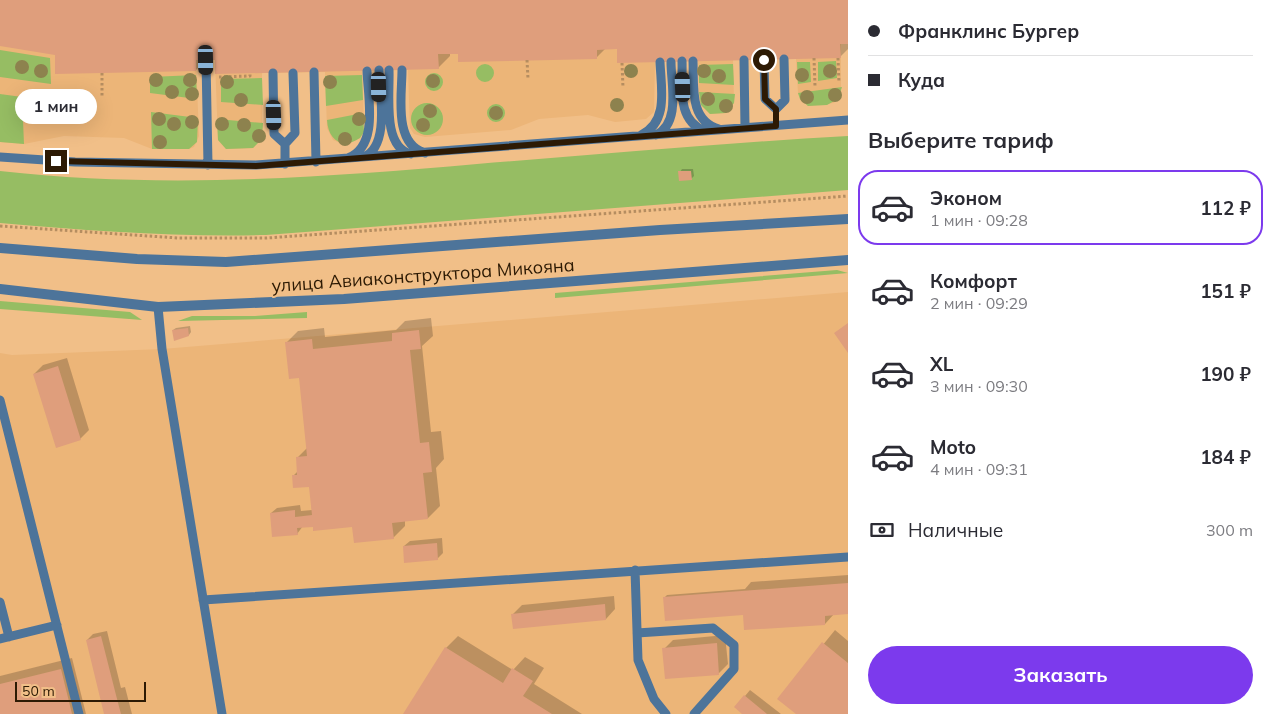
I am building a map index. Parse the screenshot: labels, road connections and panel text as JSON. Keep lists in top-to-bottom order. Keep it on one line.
{"streets":{"street":["улица Авиаконструктора Микояна"]},"scale_bar":"50 m","page":{"banner":["Франклинс Бургер","Куда"],"bubble":"1 мин","heading":"Выберите тариф","list":[{"name":"Эконом","note":"1 мин · 09:28","value":"112 ₽"},{"name":"Комфорт","note":"2 мин · 09:29","value":"151 ₽"},{"name":"XL","note":"3 мин · 09:30","value":"190 ₽"},{"name":"Moto","note":"4 мин · 09:31","value":"184 ₽"}],"pay":["Наличные","300 m"],"buttons":"Заказать","scale":"50 m"}}
